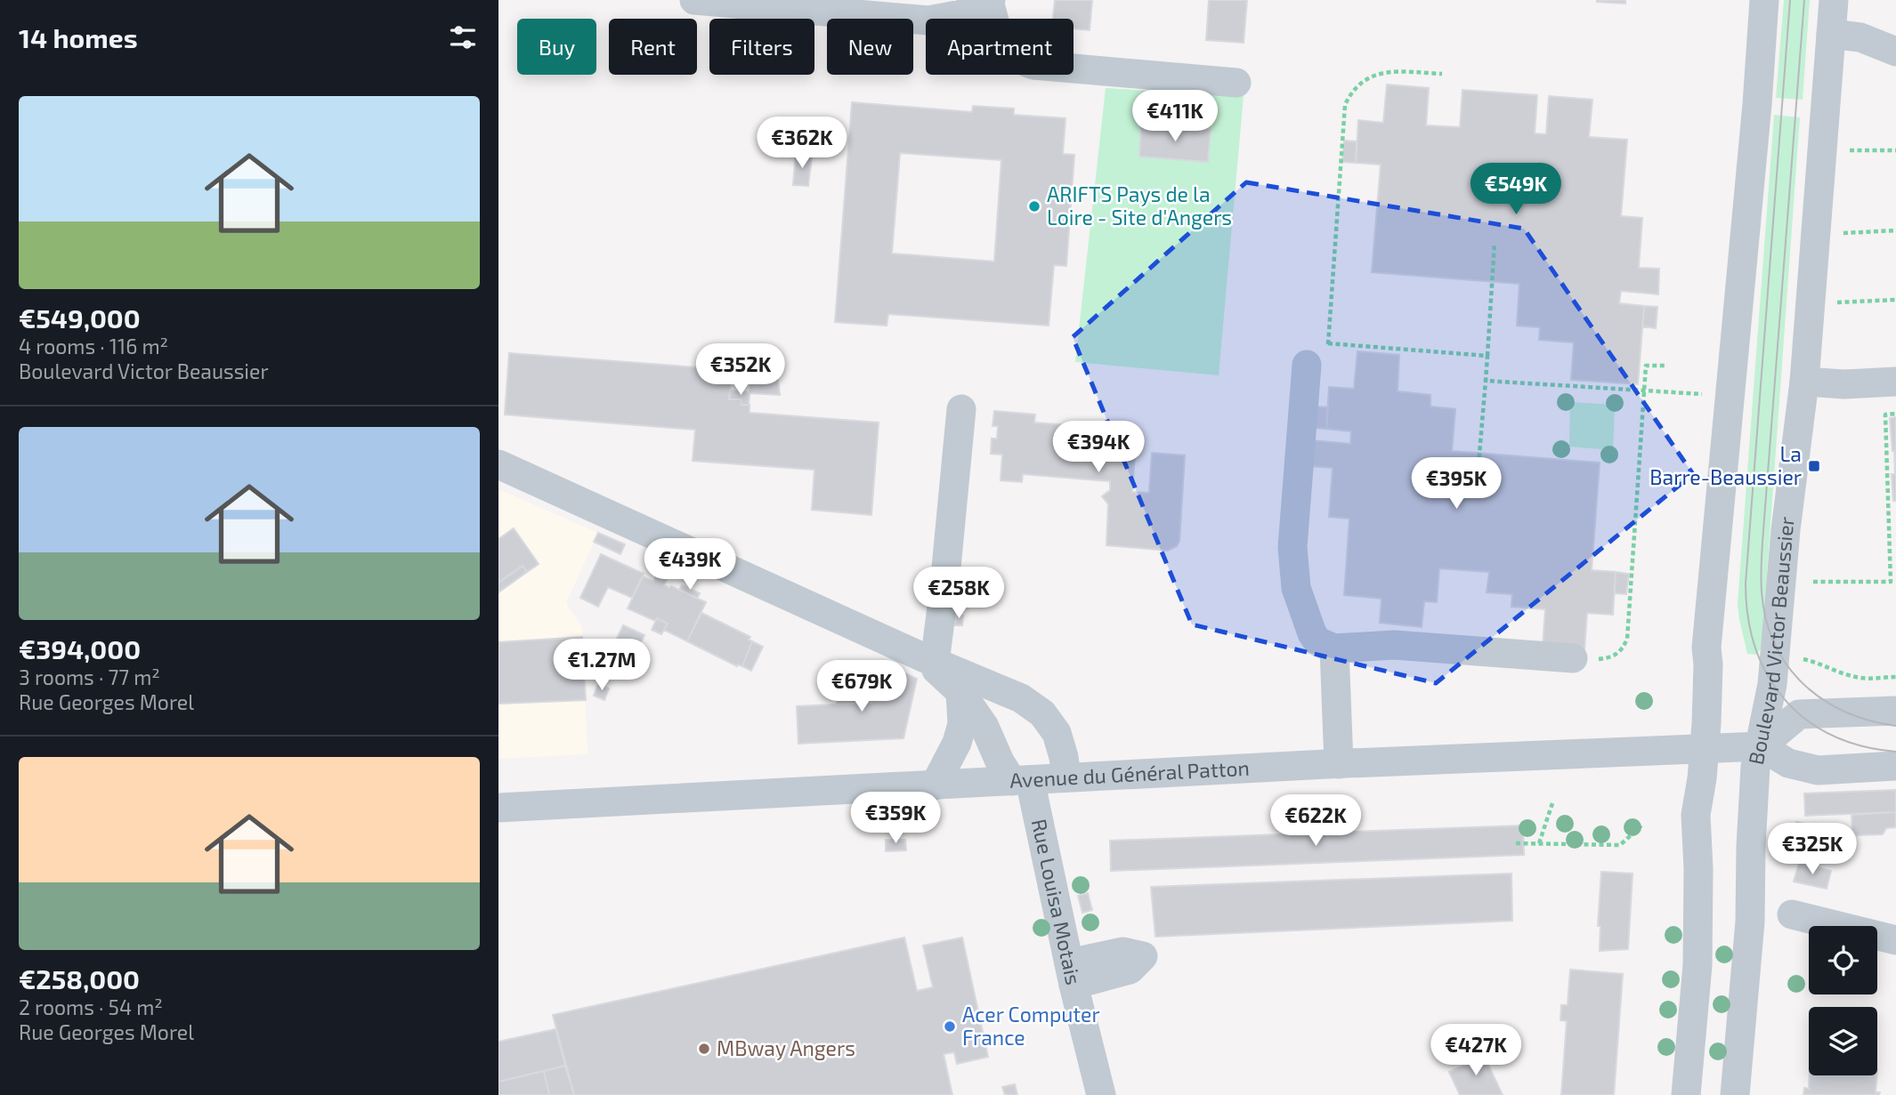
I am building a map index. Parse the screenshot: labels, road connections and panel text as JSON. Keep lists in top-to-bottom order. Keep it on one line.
{"streets":{"street":["Boulevard Victor Beaussier","Avenue du Général Patton","Rue Louisa Motais"]},"crossings":[["Boulevard Victor Beaussier","Avenue du Général Patton"],["Avenue du Général Patton","Rue Louisa Motais"]],"places":{"other":["ARIFTS Pays de la Loire - Site d'Angers","Acer Computer France","MBway Angers"],"transit":["La Barre-Beaussier"]},"page":{"heading":"14 homes","chip":["Buy","Rent","Filters","New","Apartment"],"list":[{"name":"€549,000","note":"4 rooms · 116 m² · Boulevard Victor Beaussier"},{"name":"€394,000","note":"3 rooms · 77 m² · Rue Georges Morel"},{"name":"€258,000","note":"2 rooms · 54 m² · Rue Georges Morel"}],"price":["€411K","€362K","€549K","€352K","€394K","€395K","€439K","€258K","€1.27M","€679K","€359K","€622K","€325K","€427K"]}}
